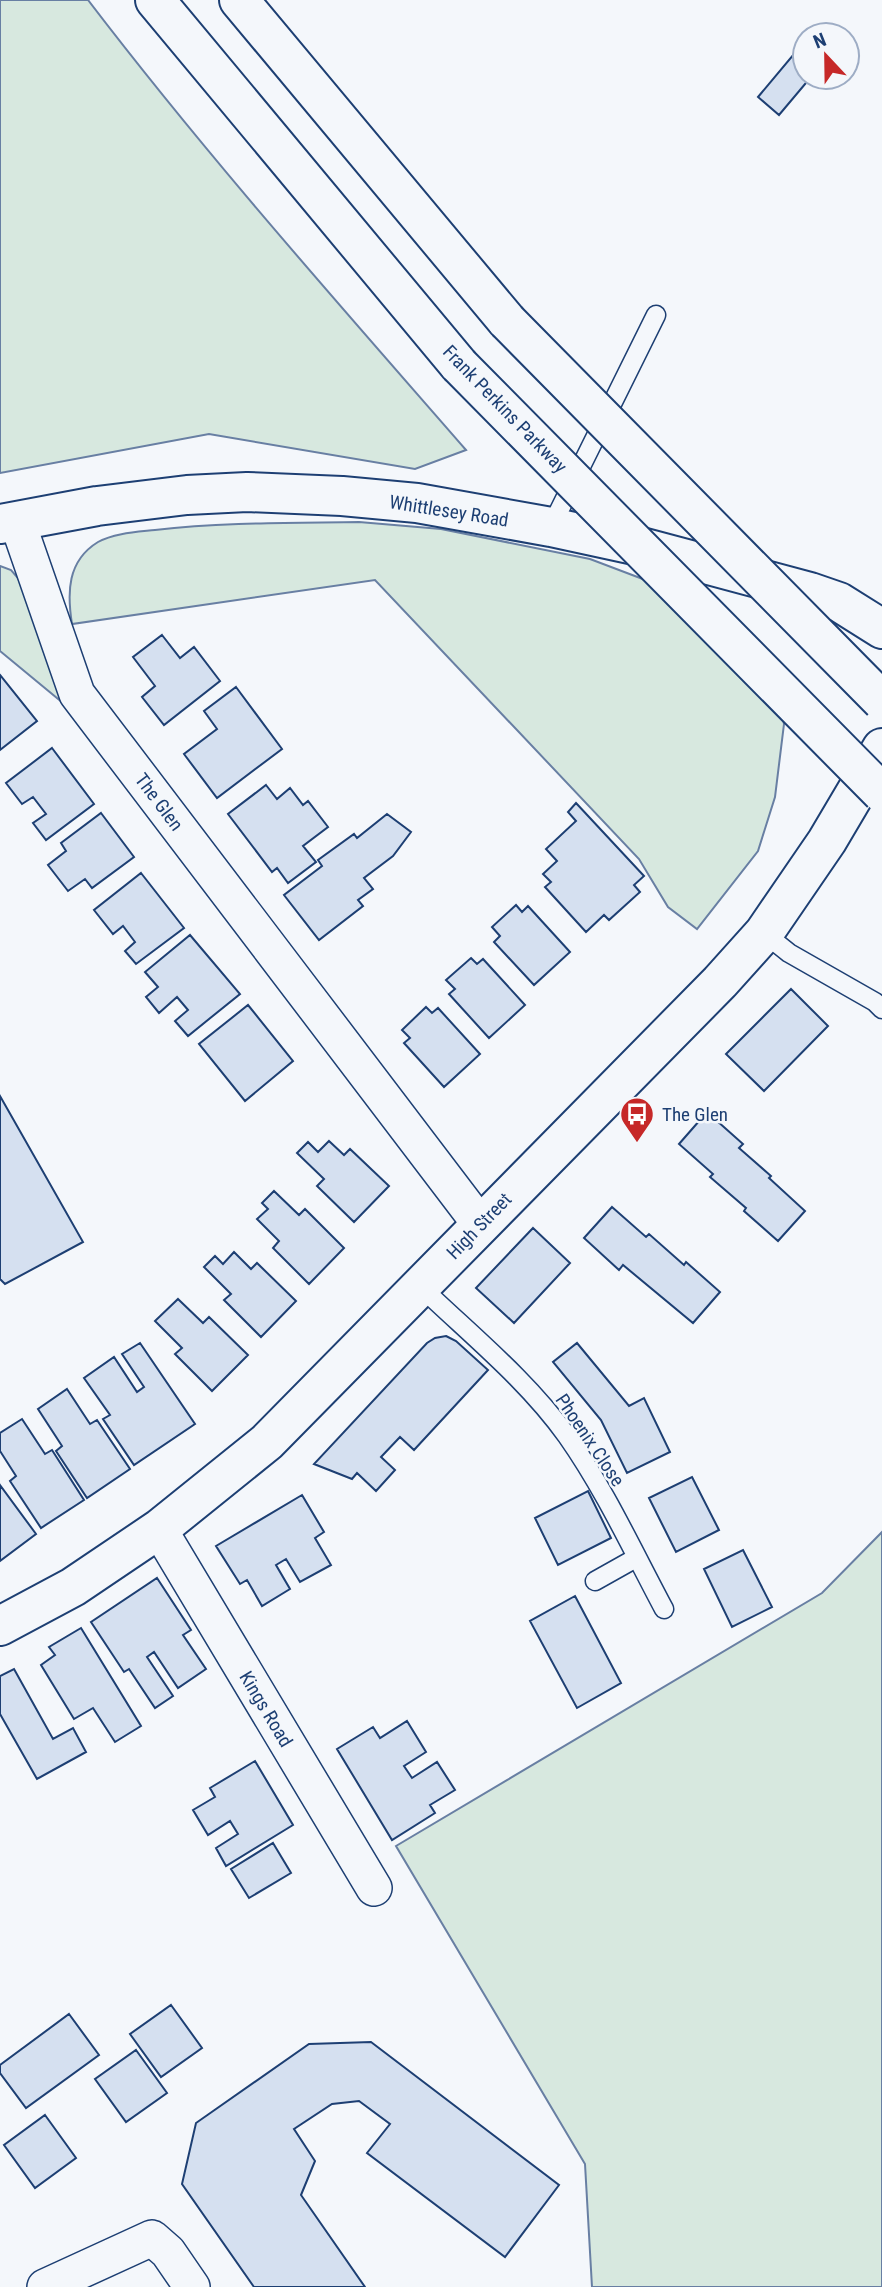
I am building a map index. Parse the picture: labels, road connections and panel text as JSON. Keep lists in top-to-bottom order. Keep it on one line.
{"streets":{"main road":["Frank Perkins Parkway","Whittlesey Road","High Street"],"street":["The Glen","Kings Road"],"lane":["Phoenix Close"]},"crossings":[["Whittlesey Road","The Glen"],["The Glen","High Street"],["High Street","Phoenix Close"],["High Street","Kings Road"]],"places":{"bus stop":["The Glen"]},"north":"top"}
